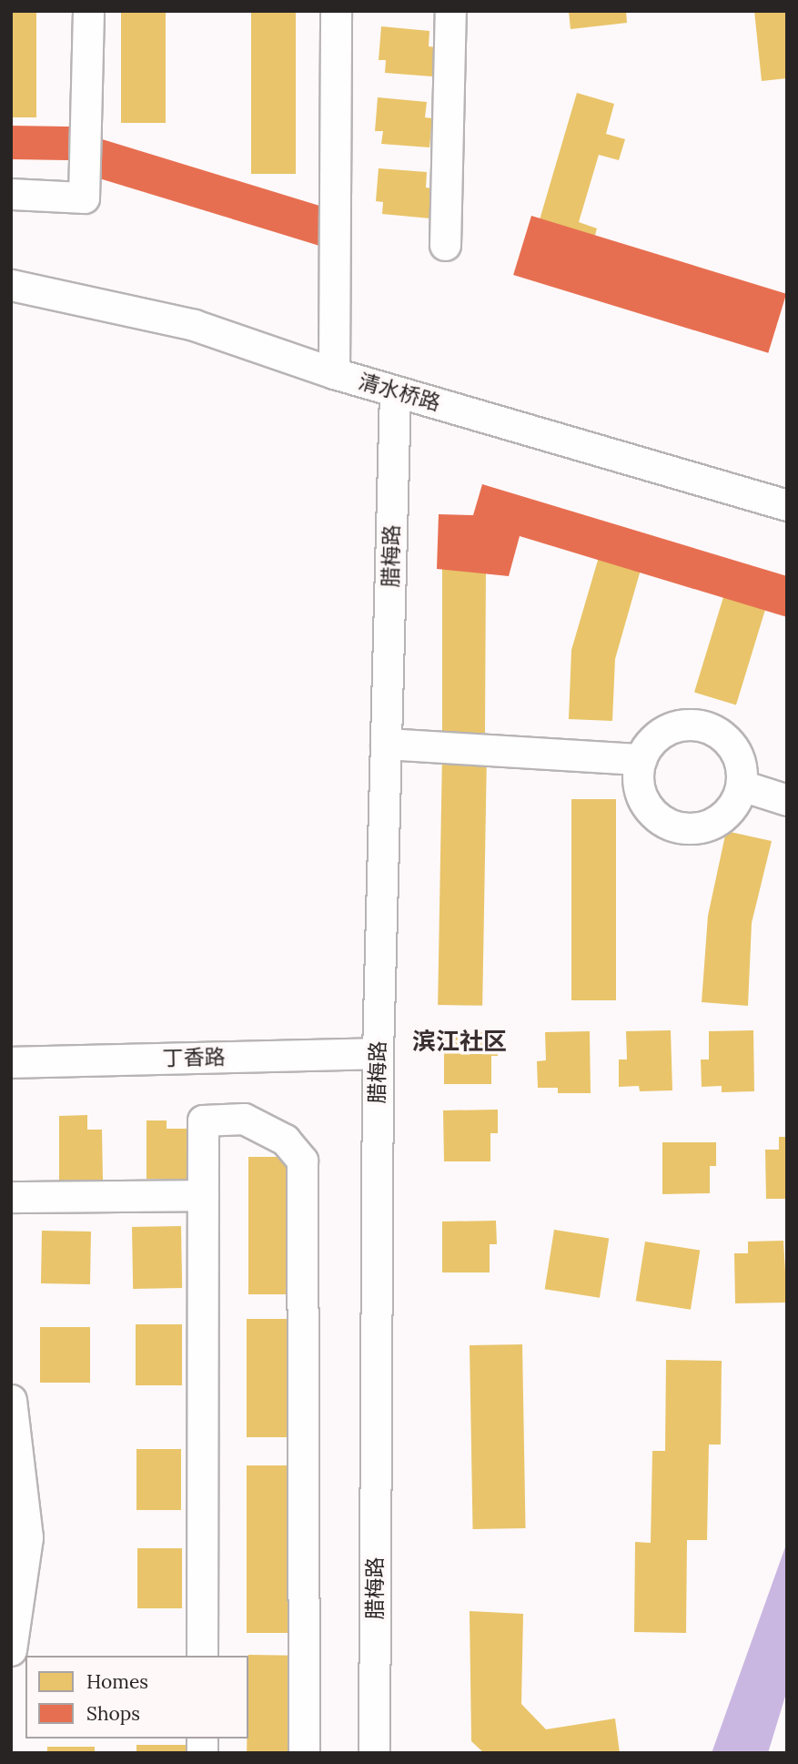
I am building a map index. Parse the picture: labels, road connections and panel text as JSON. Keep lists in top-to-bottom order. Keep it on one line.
{"streets":{"street":["清水桥路","腊梅路","丁香路"]},"crossings":[["清水桥路","腊梅路"],["腊梅路","丁香路"]],"districts":["滨江社区"],"legend":["Homes","Shops"]}
